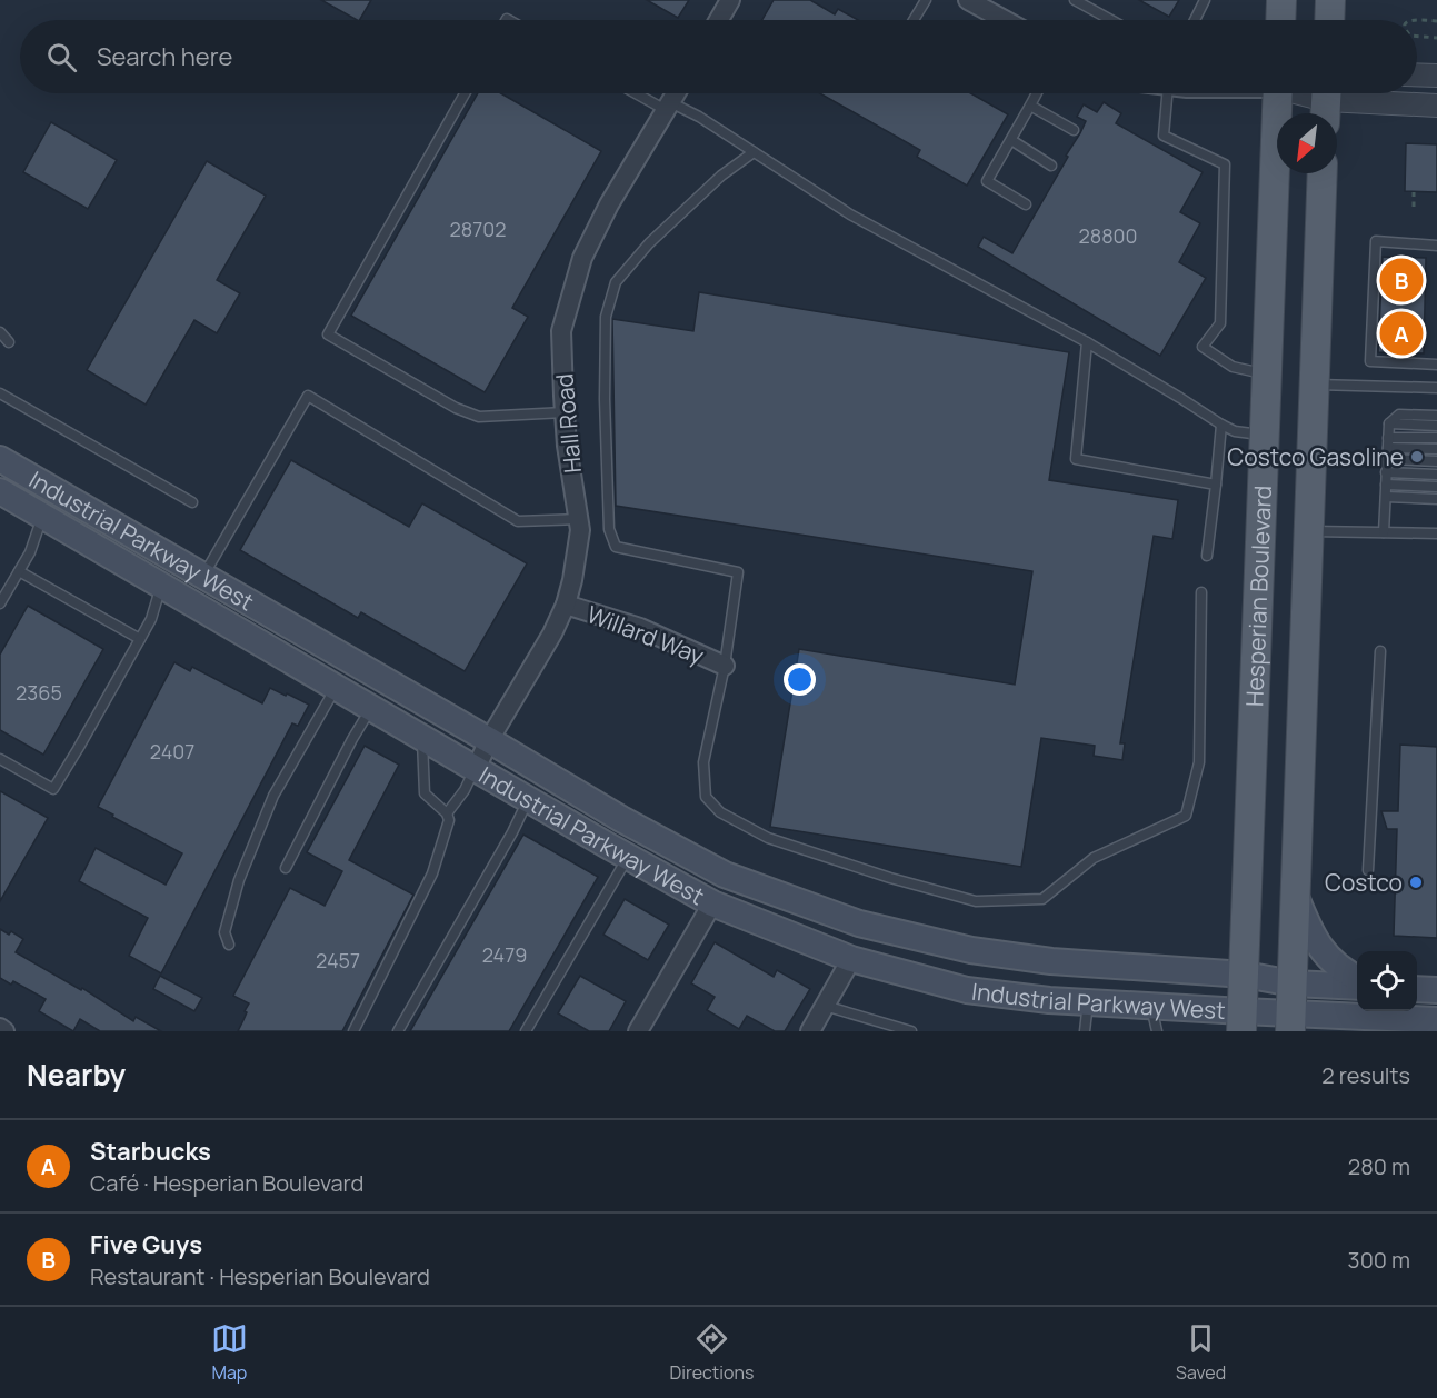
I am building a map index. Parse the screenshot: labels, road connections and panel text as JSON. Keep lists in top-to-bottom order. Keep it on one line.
{"streets":{"main road":["Industrial Parkway West","Hesperian Boulevard"],"street":["Hall Road","Willard Way"]},"crossings":[["Hall Road","Industrial Parkway West"],["Hall Road","Willard Way"],["Industrial Parkway West","Hesperian Boulevard"]],"places":["Costco Gasoline","Costco"],"house_numbers":["28702","28800","2365","2407","2479","2457"],"north":"bottom left","page":{"search":"Search here","pins":["B","A"],"heading":["Nearby","2 results"],"list":[{"mark":"A","name":"Starbucks","note":"Café · Hesperian Boulevard","value":"280 m"},{"mark":"B","name":"Five Guys","note":"Restaurant · Hesperian Boulevard","value":"300 m"}],"nav":["Map","Directions","Saved"]}}
